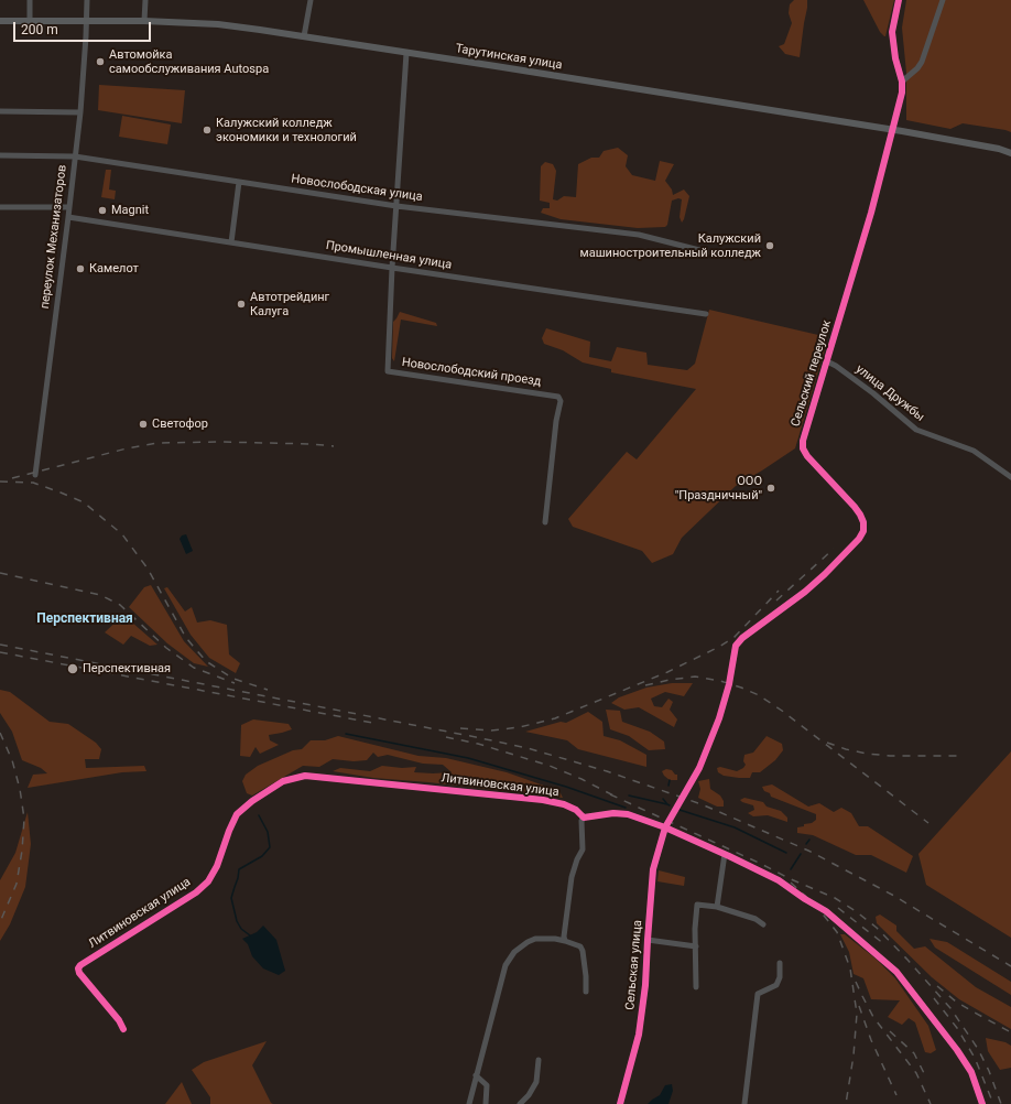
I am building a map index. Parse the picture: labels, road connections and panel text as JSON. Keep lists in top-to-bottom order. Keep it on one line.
{"streets":{"main road":["Тарутинская улица"],"street":["Новослободская улица","переулок Механизаторов","Промышленная улица","Новослободский проезд","Сельский переулок","улица Дружбы","Литвиновская улица","Сельская улица"]},"crossings":[["Тарутинская улица","переулок Механизаторов"],["Тарутинская улица","Новослободский проезд"],["Тарутинская улица","Сельский переулок"],["Новослободская улица","переулок Механизаторов"],["Новослободская улица","Новослободский проезд"],["переулок Механизаторов","Промышленная улица"],["Промышленная улица","Новослободский проезд"],["Сельский переулок","улица Дружбы"],["Сельский переулок","Сельская улица"]],"districts":["Перспективная"],"places":["Автомойка самообслуживания Autospa","Калужский колледж экономики и технологий","Magnit","Калужский машиностроительный колледж","Камелот","Автотрейдинг Калуга","Светофор","ООО \"Праздничный\"","Перспективная"],"scale_bar":"200 m"}
